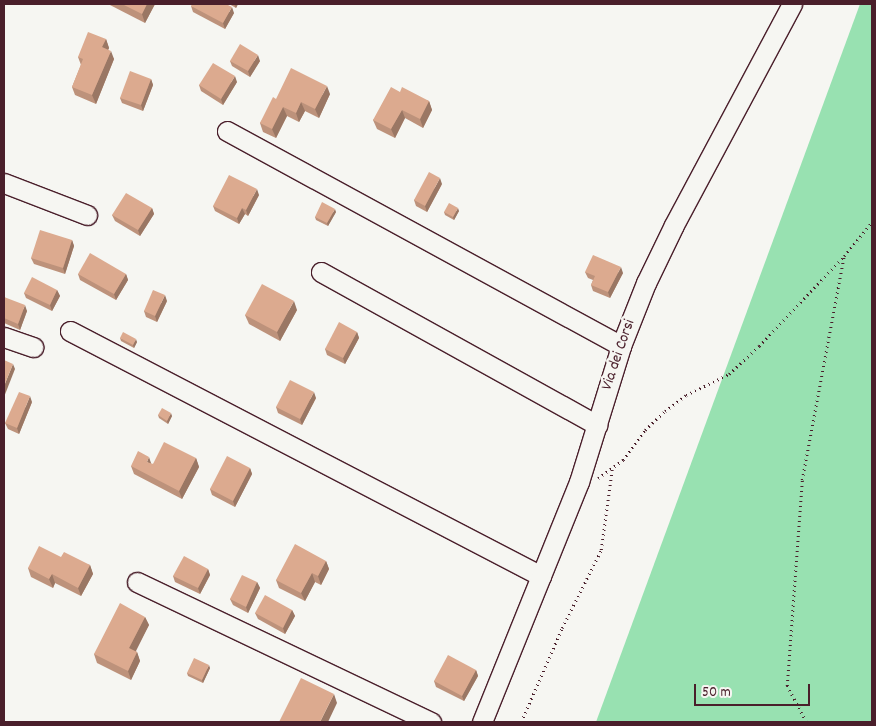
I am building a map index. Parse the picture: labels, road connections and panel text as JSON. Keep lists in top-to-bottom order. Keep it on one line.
{"streets":{"street":["Via dei Corsi"]},"scale_bar":"50 m"}
